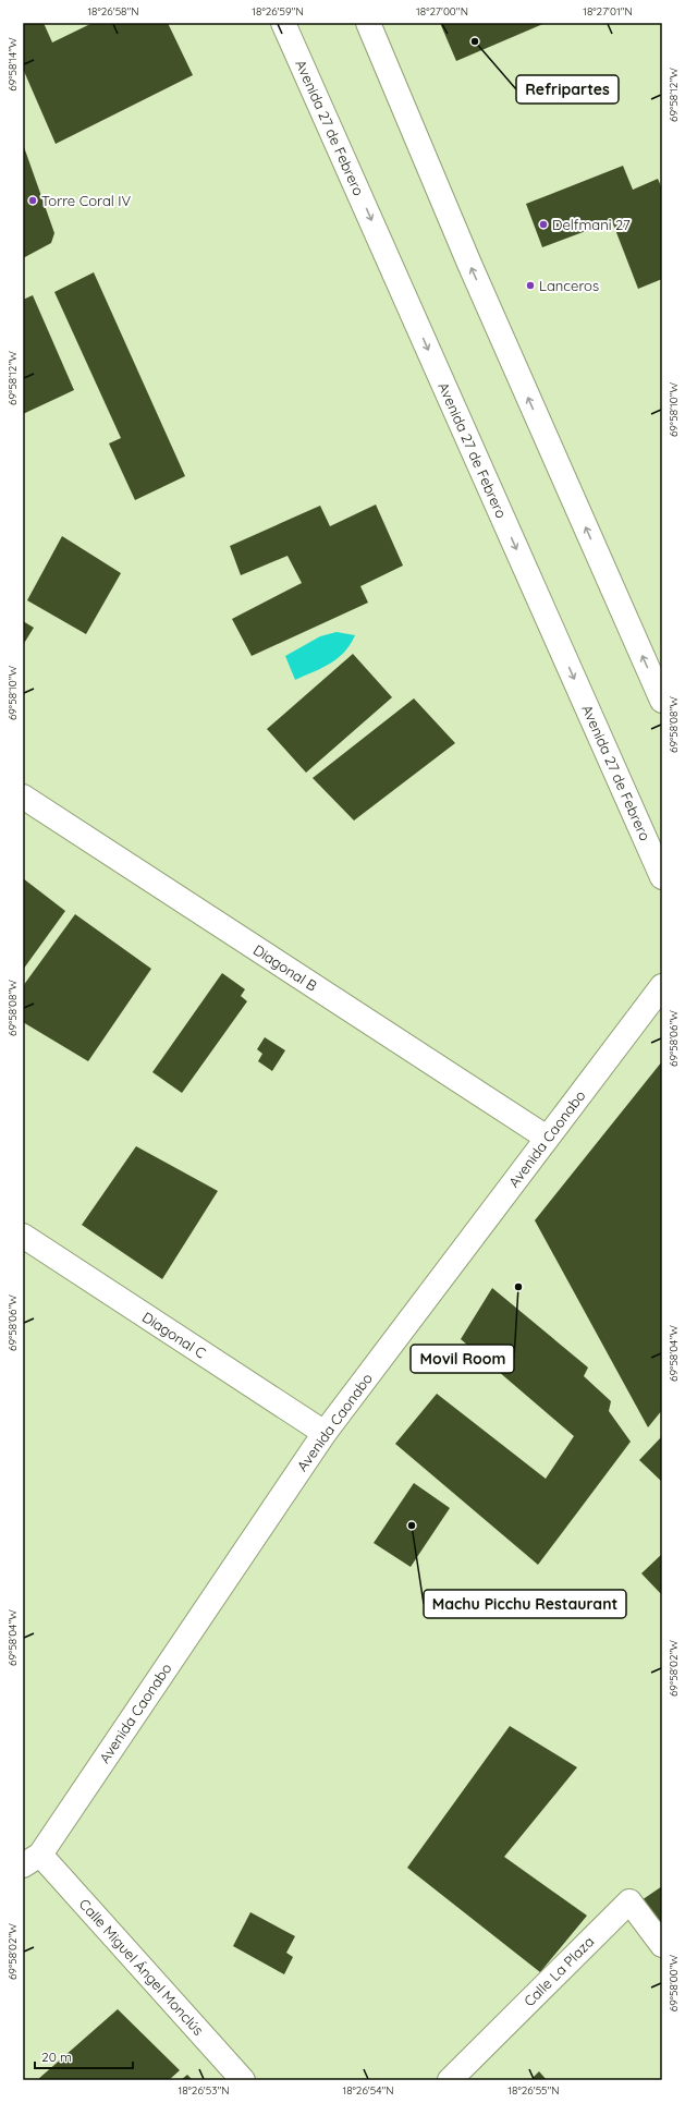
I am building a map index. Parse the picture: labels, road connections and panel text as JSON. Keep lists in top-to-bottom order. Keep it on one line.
{"streets":{"main road":["Avenida 27 de Febrero","Diagonal B","Avenida Caonabo","Diagonal C","Calle Miguel Ángel Monclús","Calle La Plaza"]},"crossings":[["Diagonal B","Avenida Caonabo"],["Avenida Caonabo","Diagonal C"],["Avenida Caonabo","Calle Miguel Ángel Monclús"]],"places":["Refripartes","Torre Coral IV","Delfmani 27","Lanceros","Movil Room","Machu Picchu Restaurant"],"scale_bar":"20 m","coordinates":["18°26'58\"N","18°26'59\"N","18°27'00\"N","18°27'01\"N","69°58'14\"W","69°58'12\"W","69°58'10\"W","69°58'08\"W","69°58'06\"W","69°58'04\"W","69°58'02\"W","69°58'00\"W","18°26'53\"N","18°26'54\"N","18°26'55\"N"]}
